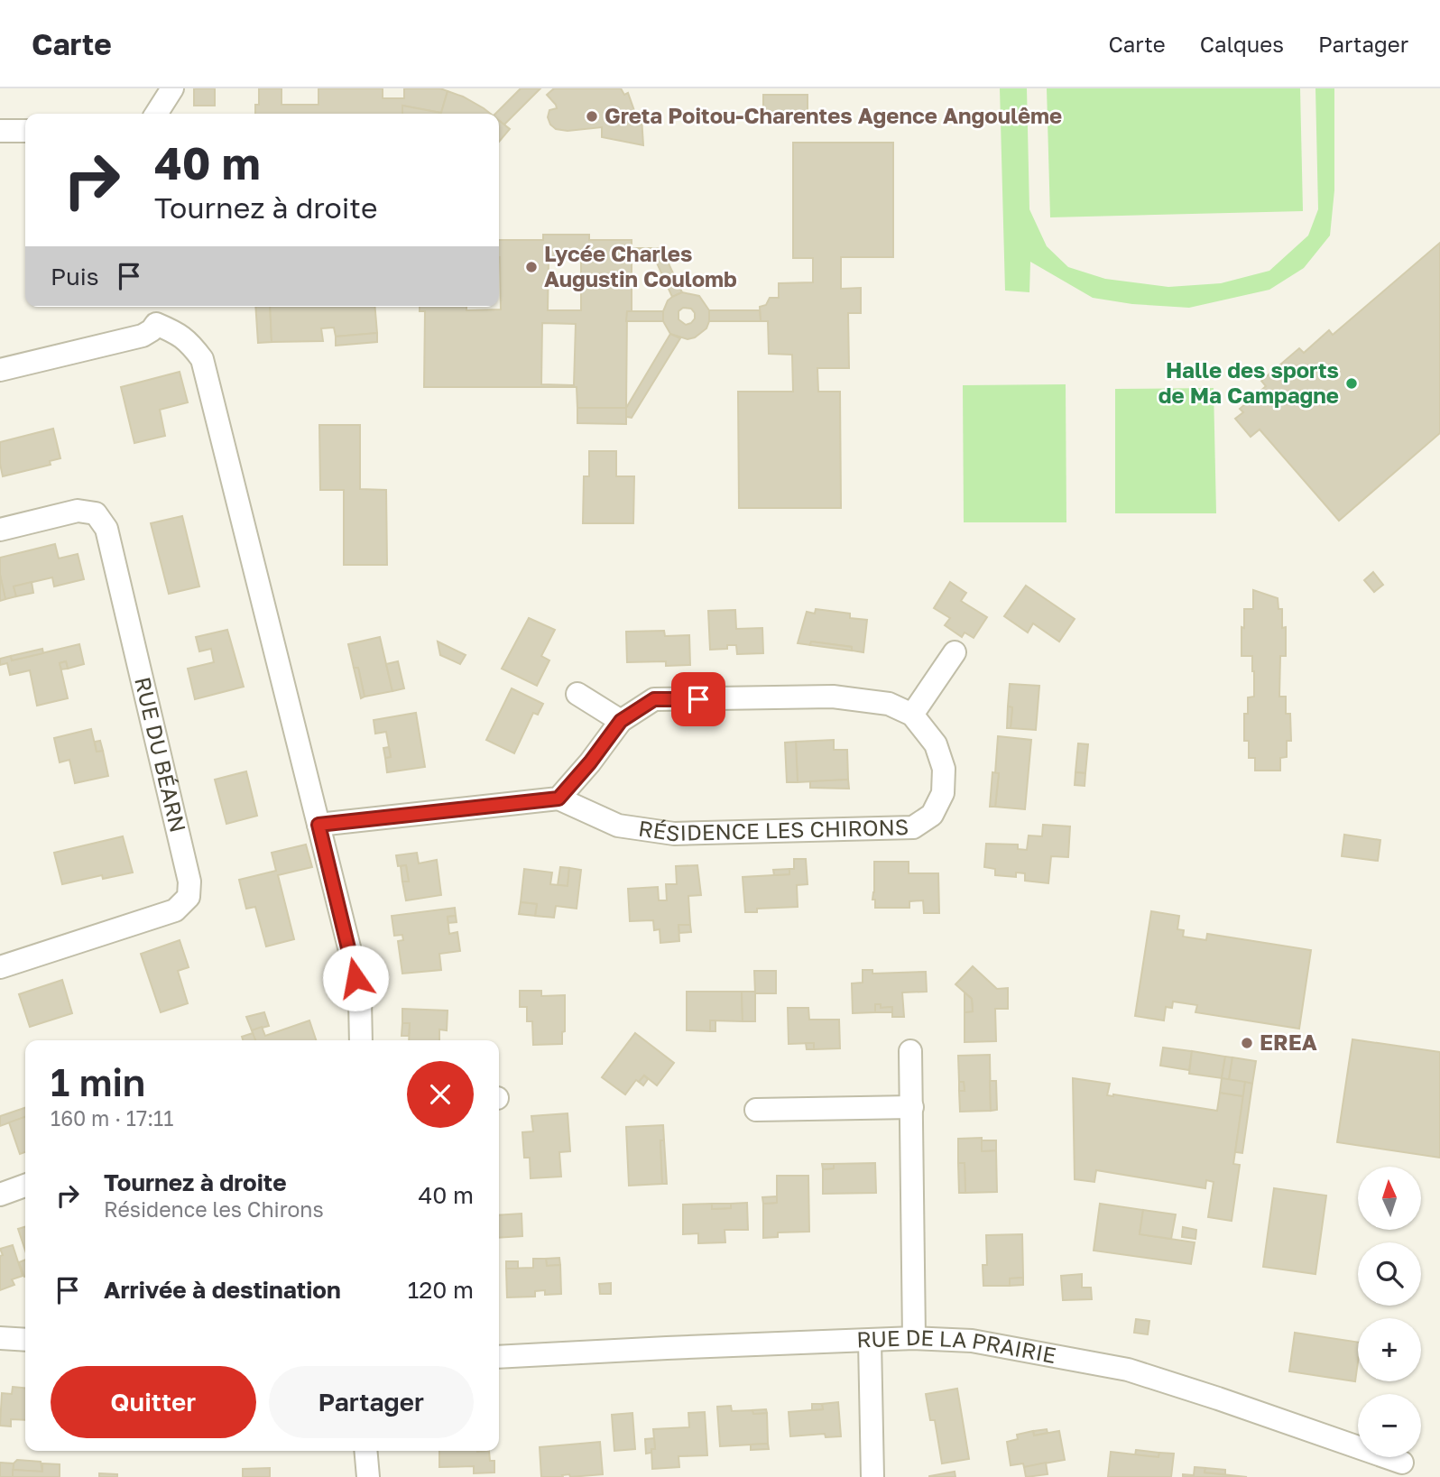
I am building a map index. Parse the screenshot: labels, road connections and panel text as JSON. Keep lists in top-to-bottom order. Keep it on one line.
{"streets":{"street":["RUE DU BÉARN","RÉSIDENCE LES CHIRONS","RUE DE LA PRAIRIE"]},"places":["Greta Poitou-Charentes Agence Angoulême","Lycée Charles Augustin Coulomb","Halle des sports de Ma Campagne","EREA"],"north":"top","page":{"header":"Carte","nav":["Carte","Calques","Partager"],"turn":["40 m","Tournez à droite"],"then":"Puis","heading":["1 min","160 m · 17:11"],"list":[{"name":"Tournez à droite","note":"Résidence les Chirons","value":"40 m"},{"name":"Arrivée à destination","value":"120 m"}],"map_buttons":["+","−"],"buttons":["Quitter","Partager"]}}
